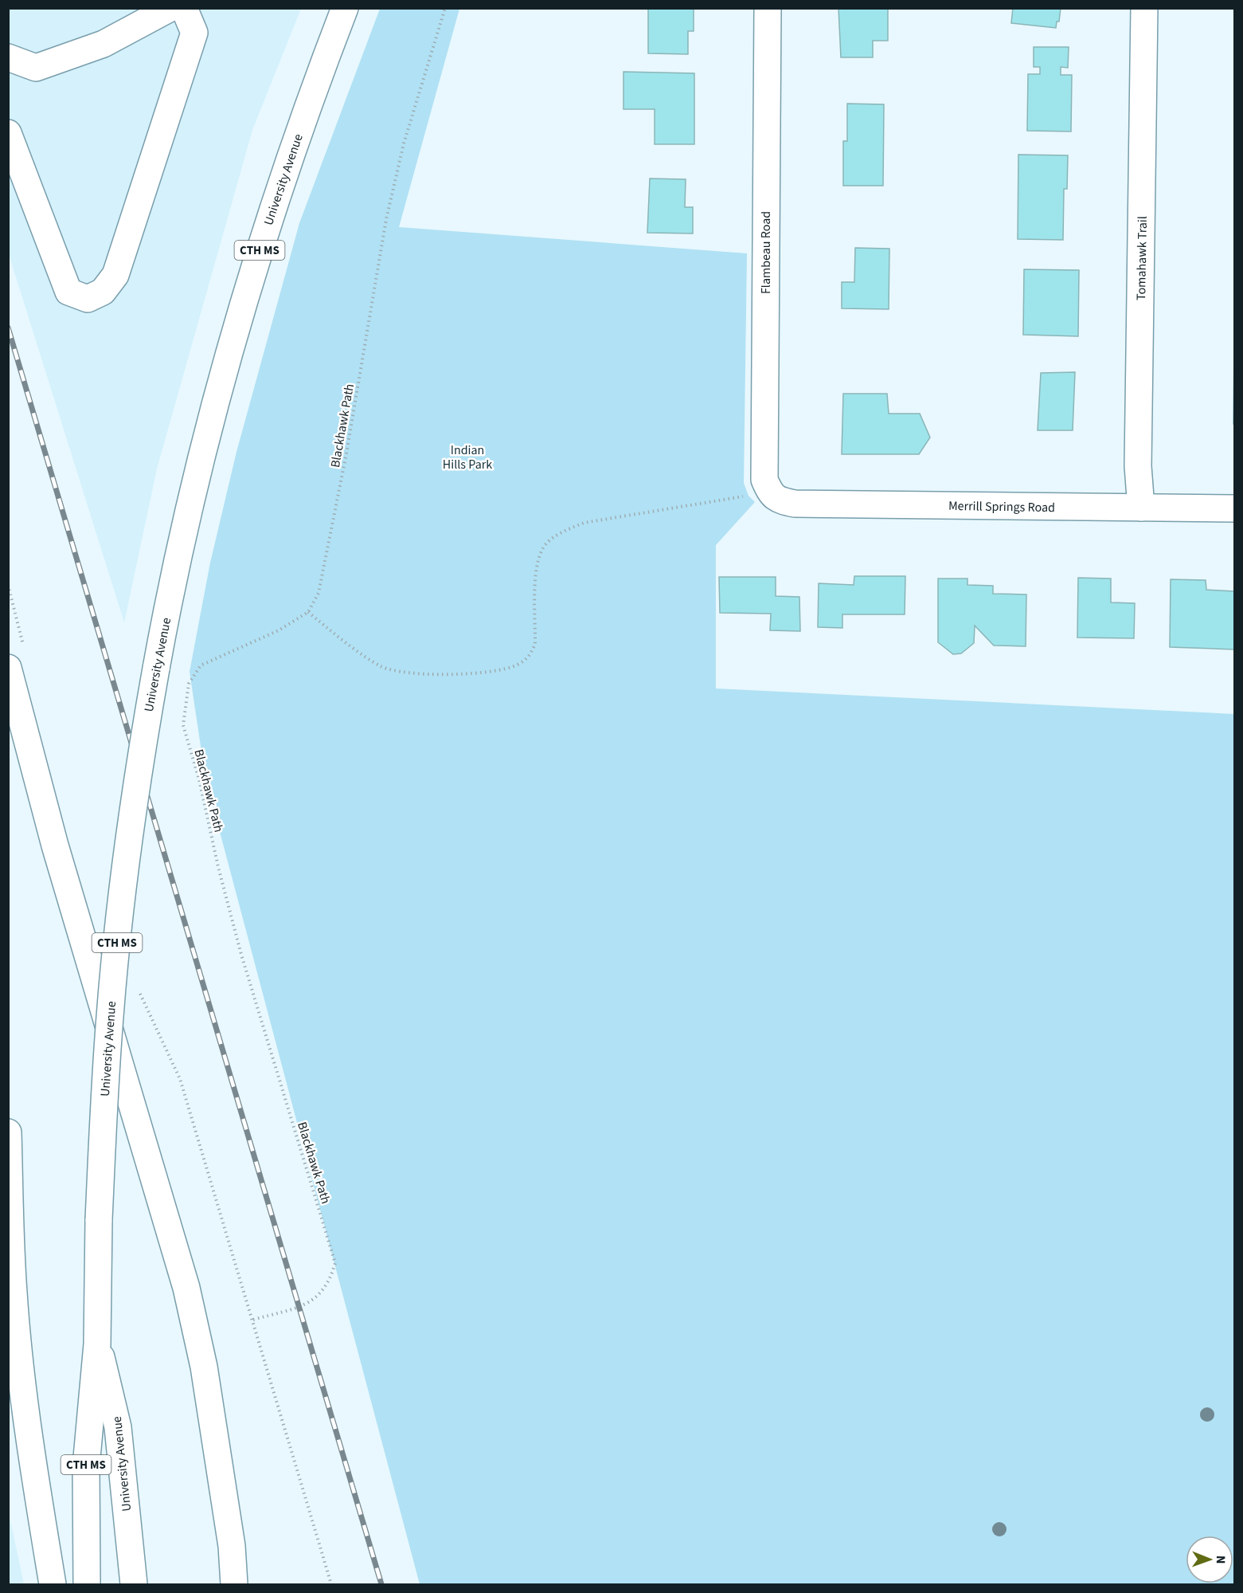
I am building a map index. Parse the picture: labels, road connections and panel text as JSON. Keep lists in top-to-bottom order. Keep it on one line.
{"streets":{"main road":["University Avenue","CTH MS","Flambeau Road","Tomahawk Trail","Merrill Springs Road"],"path":["Blackhawk Path"]},"crossings":[["Flambeau Road","Merrill Springs Road"],["Tomahawk Trail","Merrill Springs Road"]],"parks":["Indian Hills Park"],"north":"right"}
